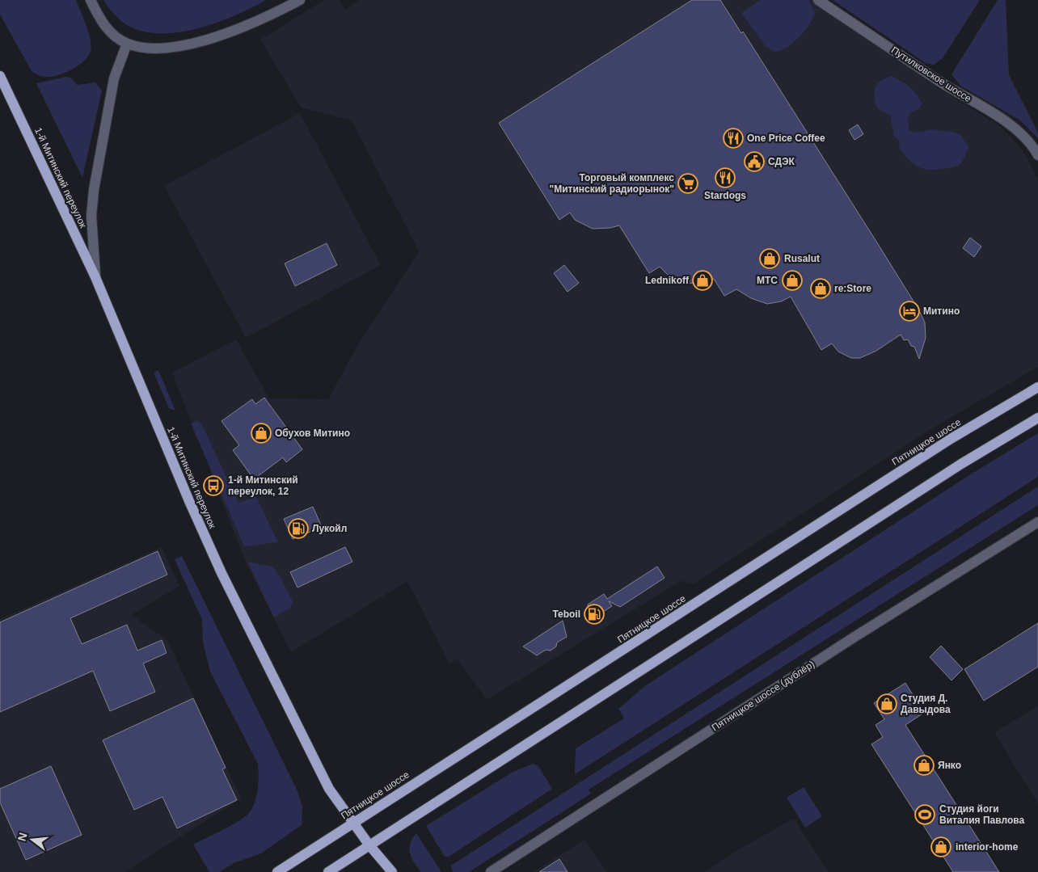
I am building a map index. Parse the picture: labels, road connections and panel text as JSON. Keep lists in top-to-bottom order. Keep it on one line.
{"streets":{"main road":["1-й Митинский переулок","Пятницкое шоссе"],"street":["Путилковское шоссе","Пятницкое шоссе (дублёр)"]},"crossings":[["1-й Митинский переулок","Пятницкое шоссе"]],"places":{"restaurant":["One Price Coffee","Stardogs"],"public building":["СДЭК"],"supermarket":["Торговый комплекс \"Митинский радиорынок\""],"shop":["Rusalut","Lednikoff","МТС","re:Store","Обухов Митино","Студия Д. Давыдова","Янко","interior-home"],"hotel":["Митино"],"bus stop":["1-й Митинский переулок, 12"],"fuel station":["Лукойл","Teboil"],"sports":["Студия йоги Виталия Павлова"]},"north":"left"}
